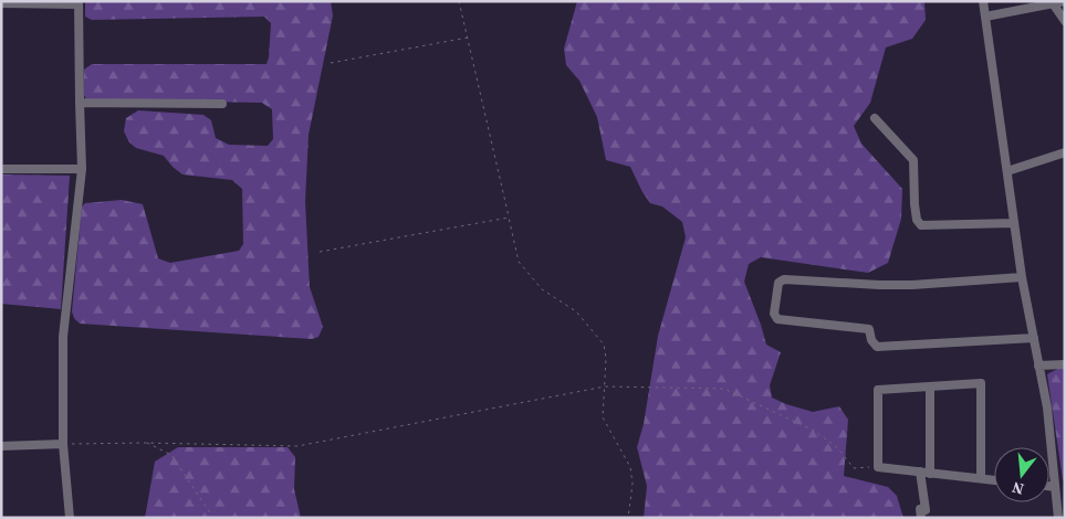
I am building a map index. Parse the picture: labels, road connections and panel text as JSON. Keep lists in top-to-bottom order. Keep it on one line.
{"north":"bottom"}
